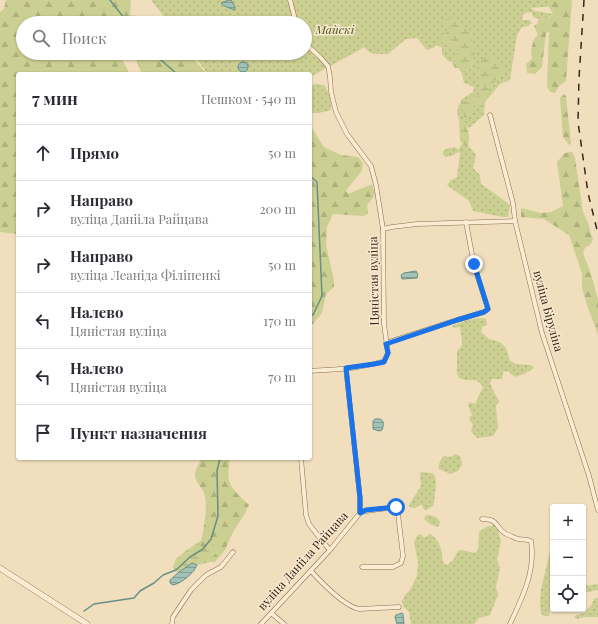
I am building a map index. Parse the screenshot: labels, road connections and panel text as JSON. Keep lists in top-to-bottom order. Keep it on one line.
{"streets":{"street":["Цяністая вуліца","вуліца Біруліна","вуліца Данііла Райцава"]},"crossings":[["Цяністая вуліца","вуліца Біруліна"],["Цяністая вуліца","вуліца Данііла Райцава"]],"parks":["Майскі"],"page":{"search":"Поиск","heading":["7 мин","Пешком · 540 m"],"list":[["Прямо","50 m"],["Направо","вуліца Данііла Райцава","200 m"],["Направо","вуліца Леаніда Філіпенкі","50 m"],["Налево","Цяністая вуліца","170 m"],["Налево","Цяністая вуліца","70 m"],"Пункт назначения"],"map_buttons":["+","−"]}}
